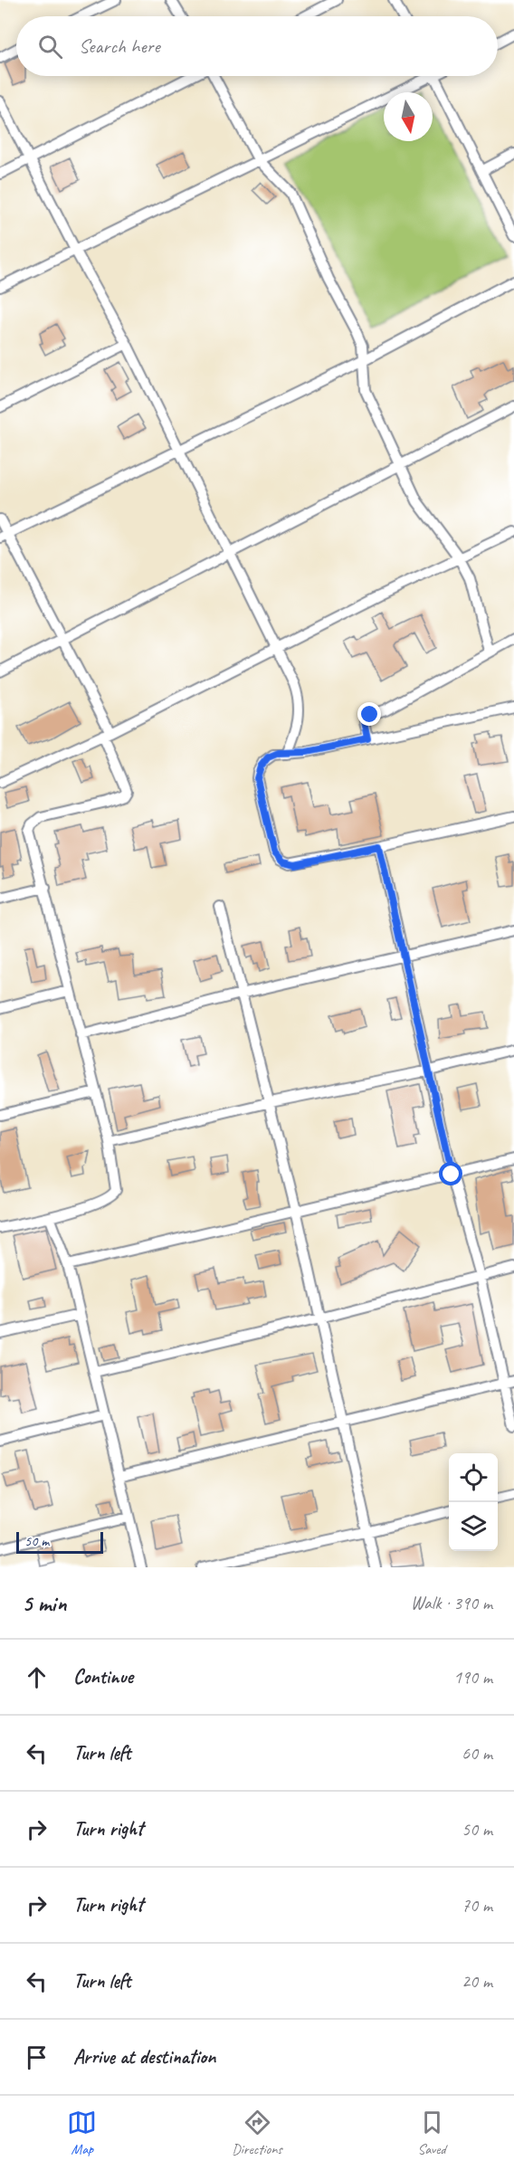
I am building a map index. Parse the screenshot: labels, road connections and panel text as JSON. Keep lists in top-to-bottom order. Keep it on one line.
{"scale_bar":"50 m","north":"bottom","page":{"search":"Search here","scale":"50 m","heading":["5 min","Walk · 390 m"],"list":[["Continue","190 m"],["Turn left","60 m"],["Turn right","50 m"],["Turn right","70 m"],["Turn left","20 m"],"Arrive at destination"],"nav":["Map","Directions","Saved"]}}
